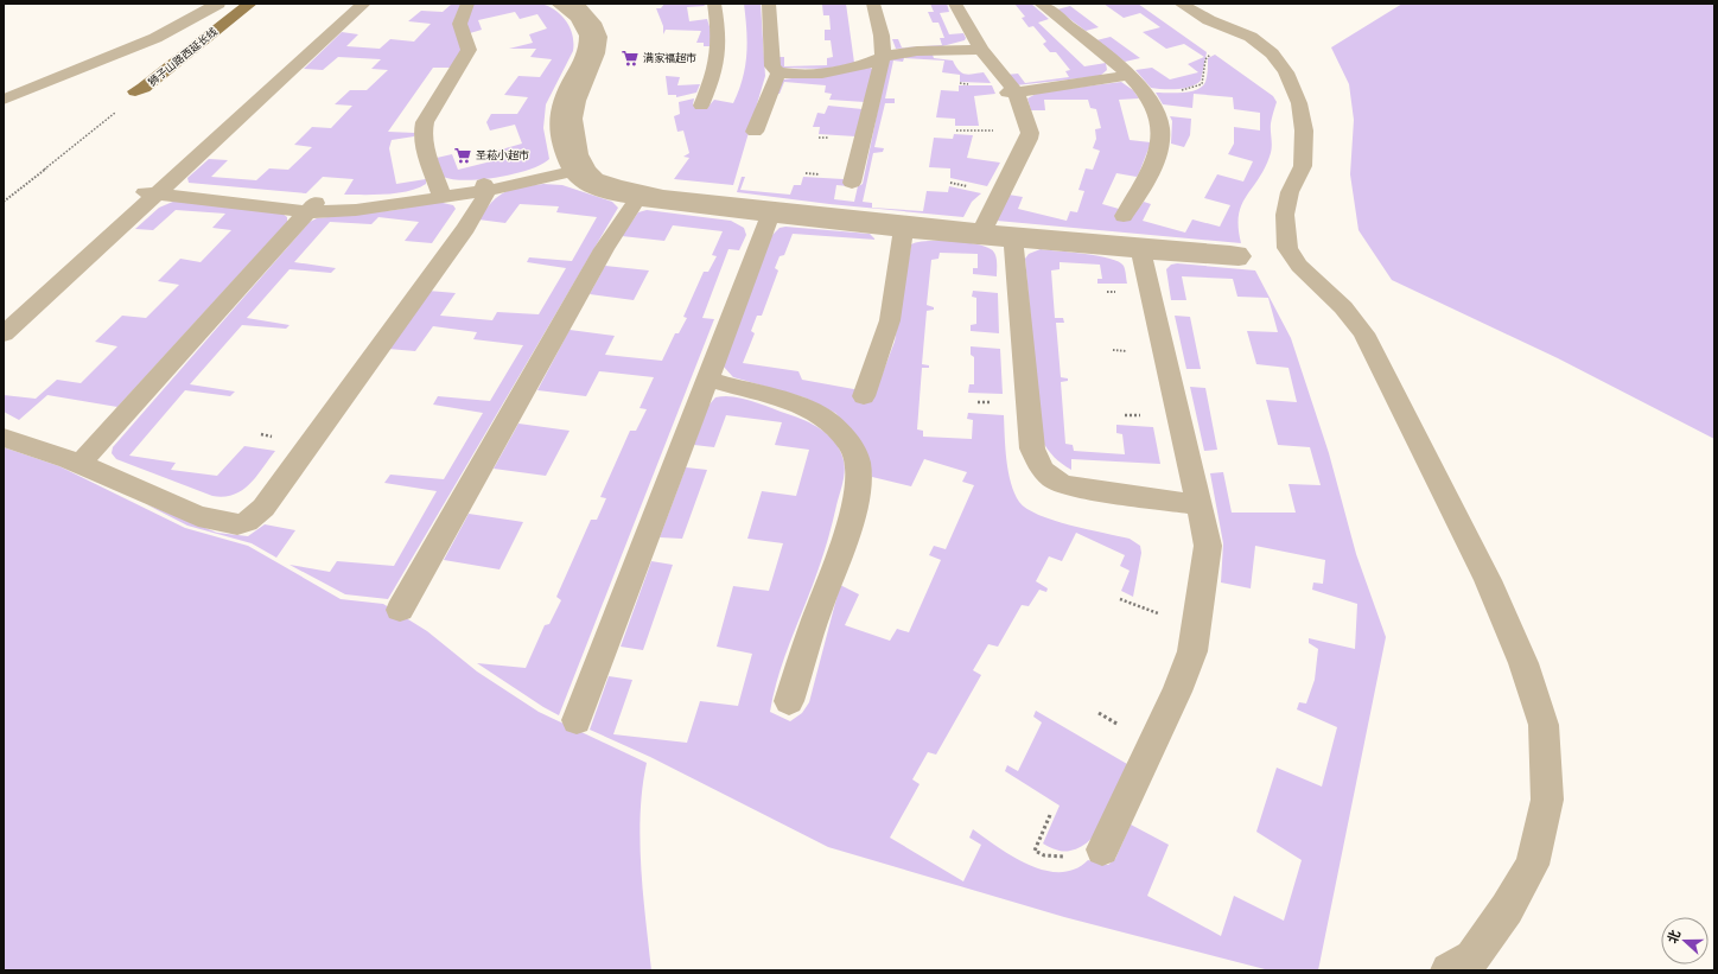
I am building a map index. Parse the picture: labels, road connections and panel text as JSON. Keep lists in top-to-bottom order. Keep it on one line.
{"streets":{"main road":["狮子山路西延长线"]},"places":{"supermarket":["满家福超市","圣菘小超市"]},"north":"left"}
